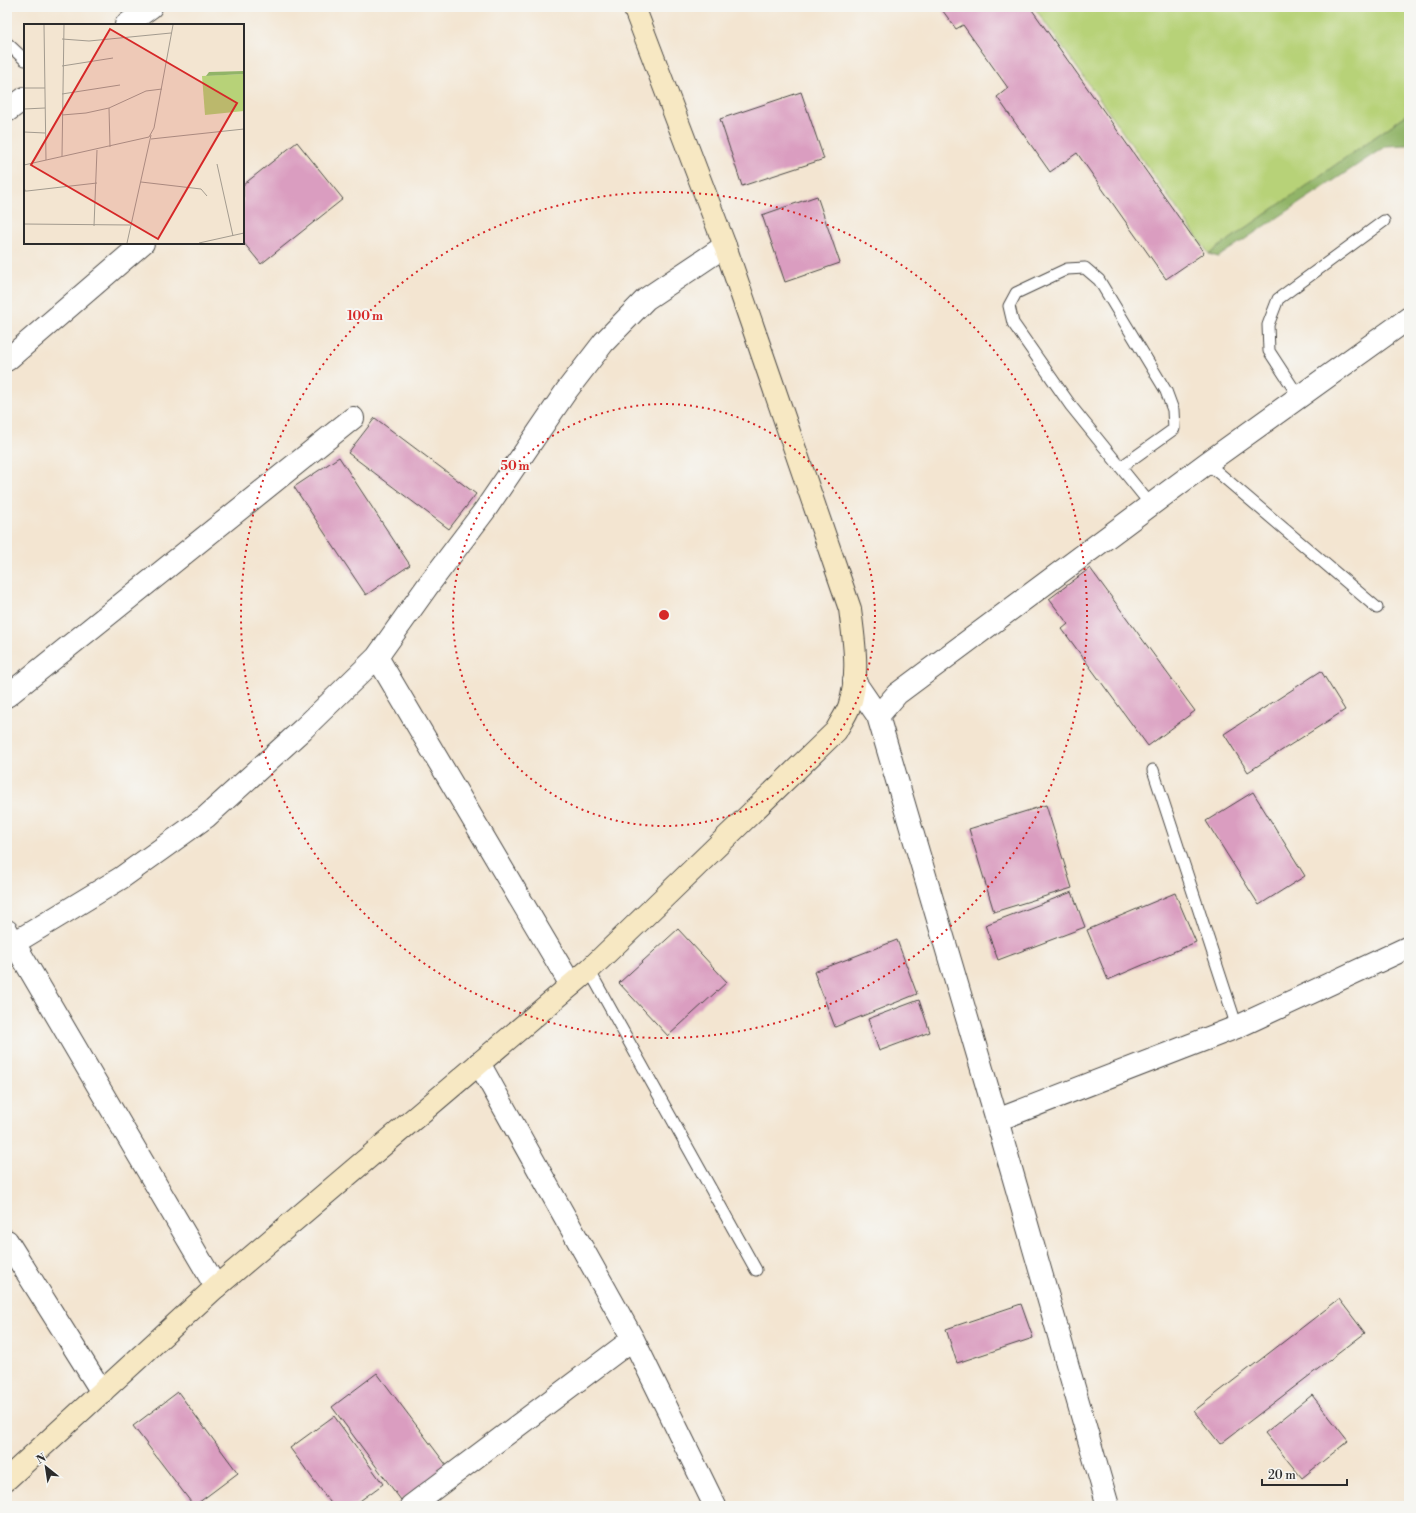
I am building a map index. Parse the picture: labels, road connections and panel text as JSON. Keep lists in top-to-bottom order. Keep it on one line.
{"scale_bar":"20 m","north":"top left","rings":["100 m","50 m"]}
